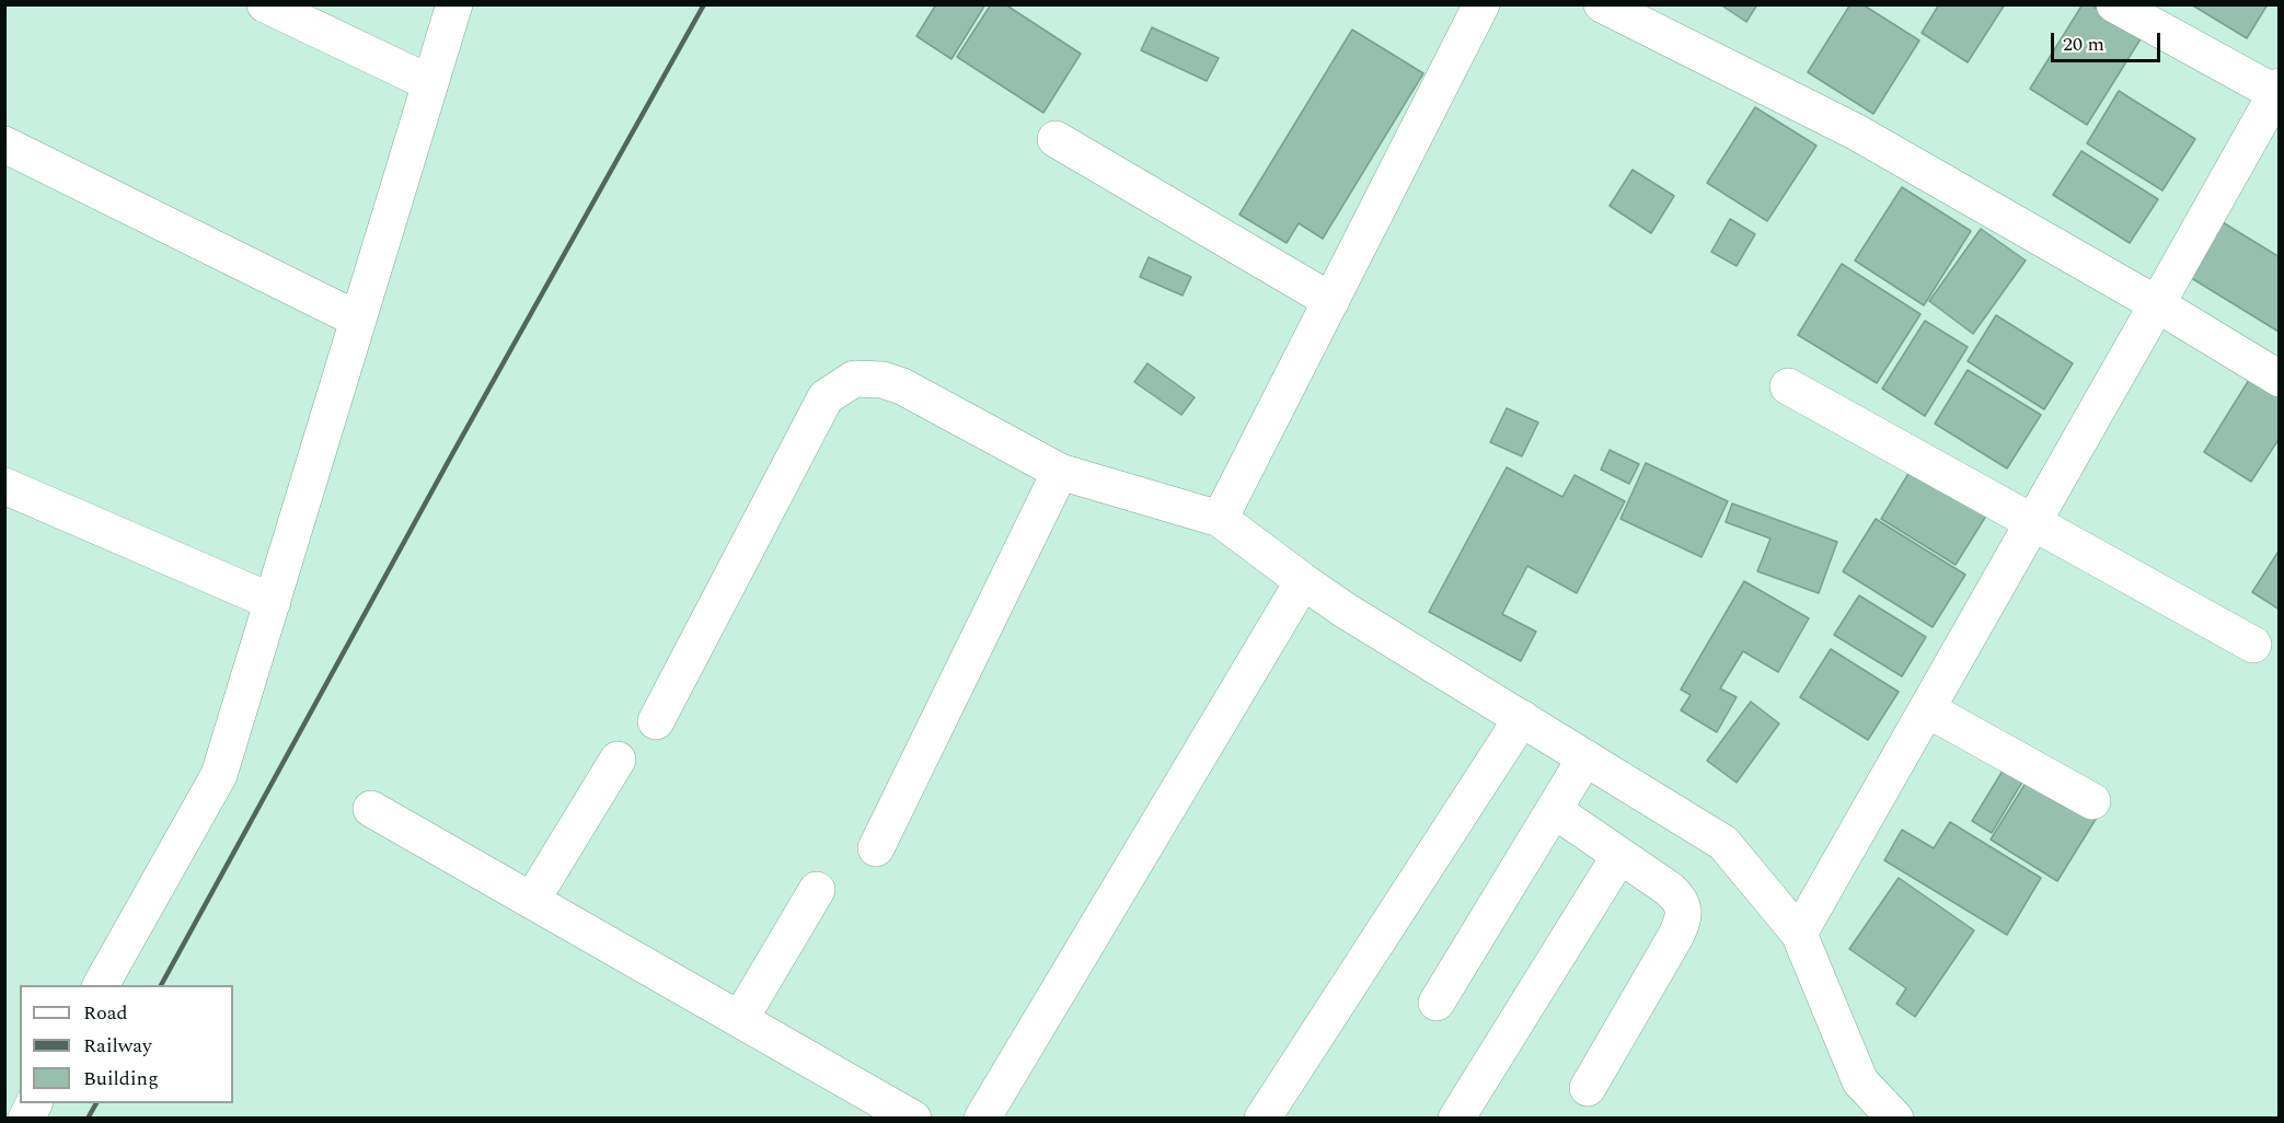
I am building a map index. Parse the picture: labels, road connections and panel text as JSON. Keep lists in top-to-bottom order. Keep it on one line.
{"legend":["Road","Railway","Building"],"scale_bar":"20 m"}
